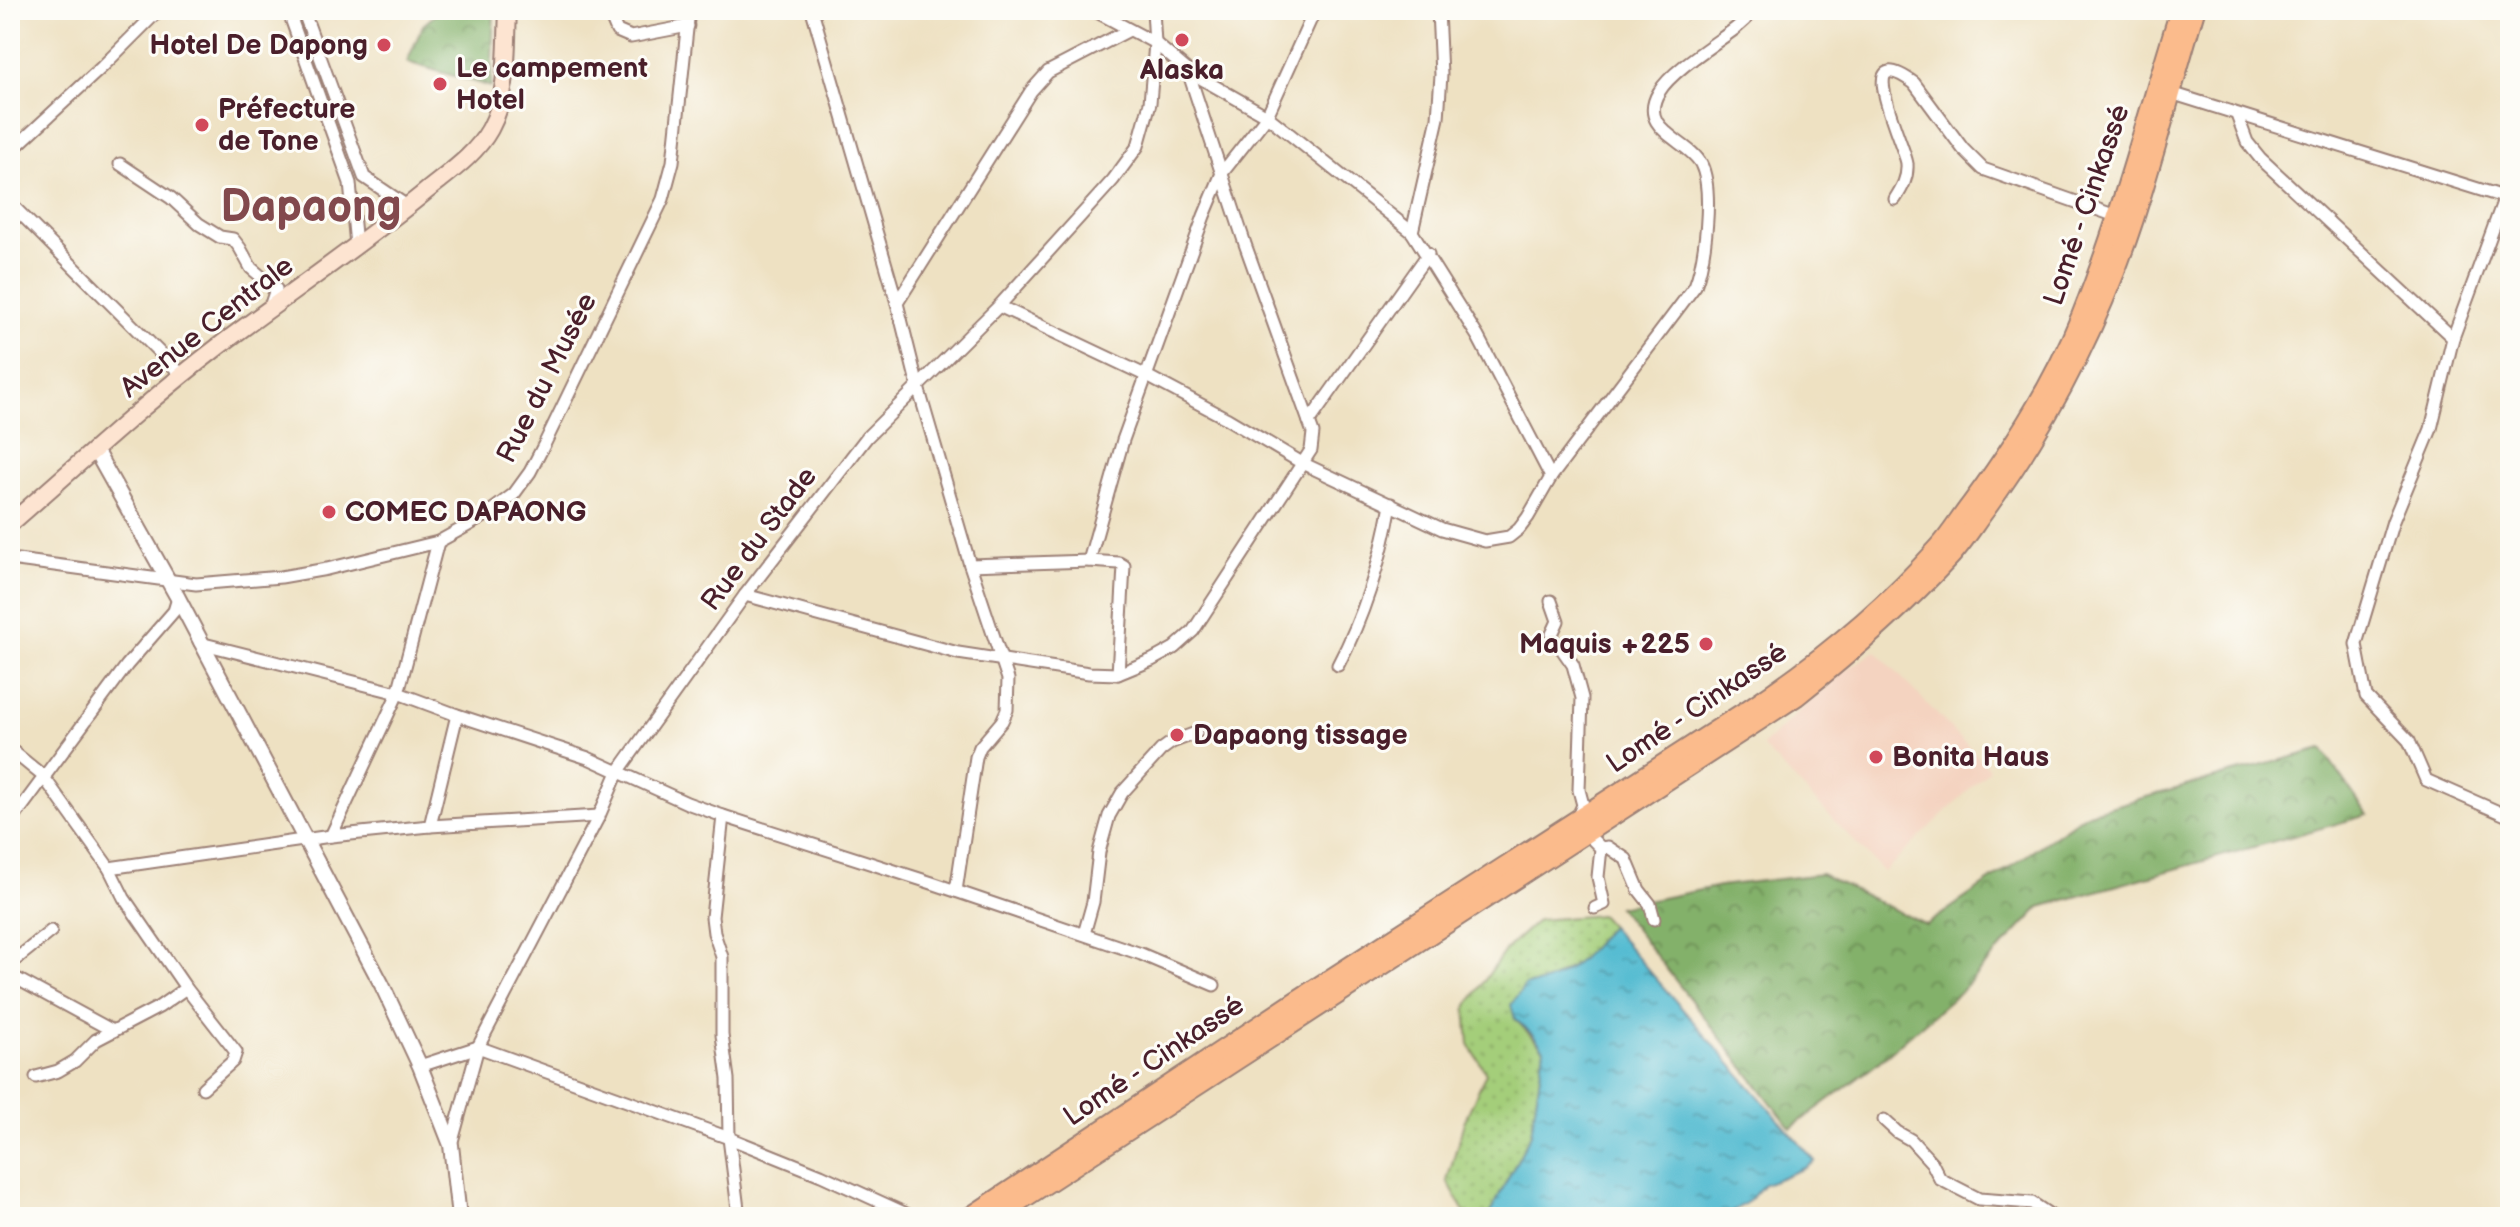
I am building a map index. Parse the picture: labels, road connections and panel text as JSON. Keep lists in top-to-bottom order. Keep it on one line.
{"streets":{"highway":["Lomé - Cinkassé"],"main road":["Avenue Centrale"],"street":["Rue du Musée","Rue du Stade"]},"districts":["Dapaong"],"places":["Alaska","Hotel De Dapong","Le campement Hotel","Préfecture de Tone","COMEC DAPAONG","Maquis +225","Dapaong tissage","Bonita Haus"]}
